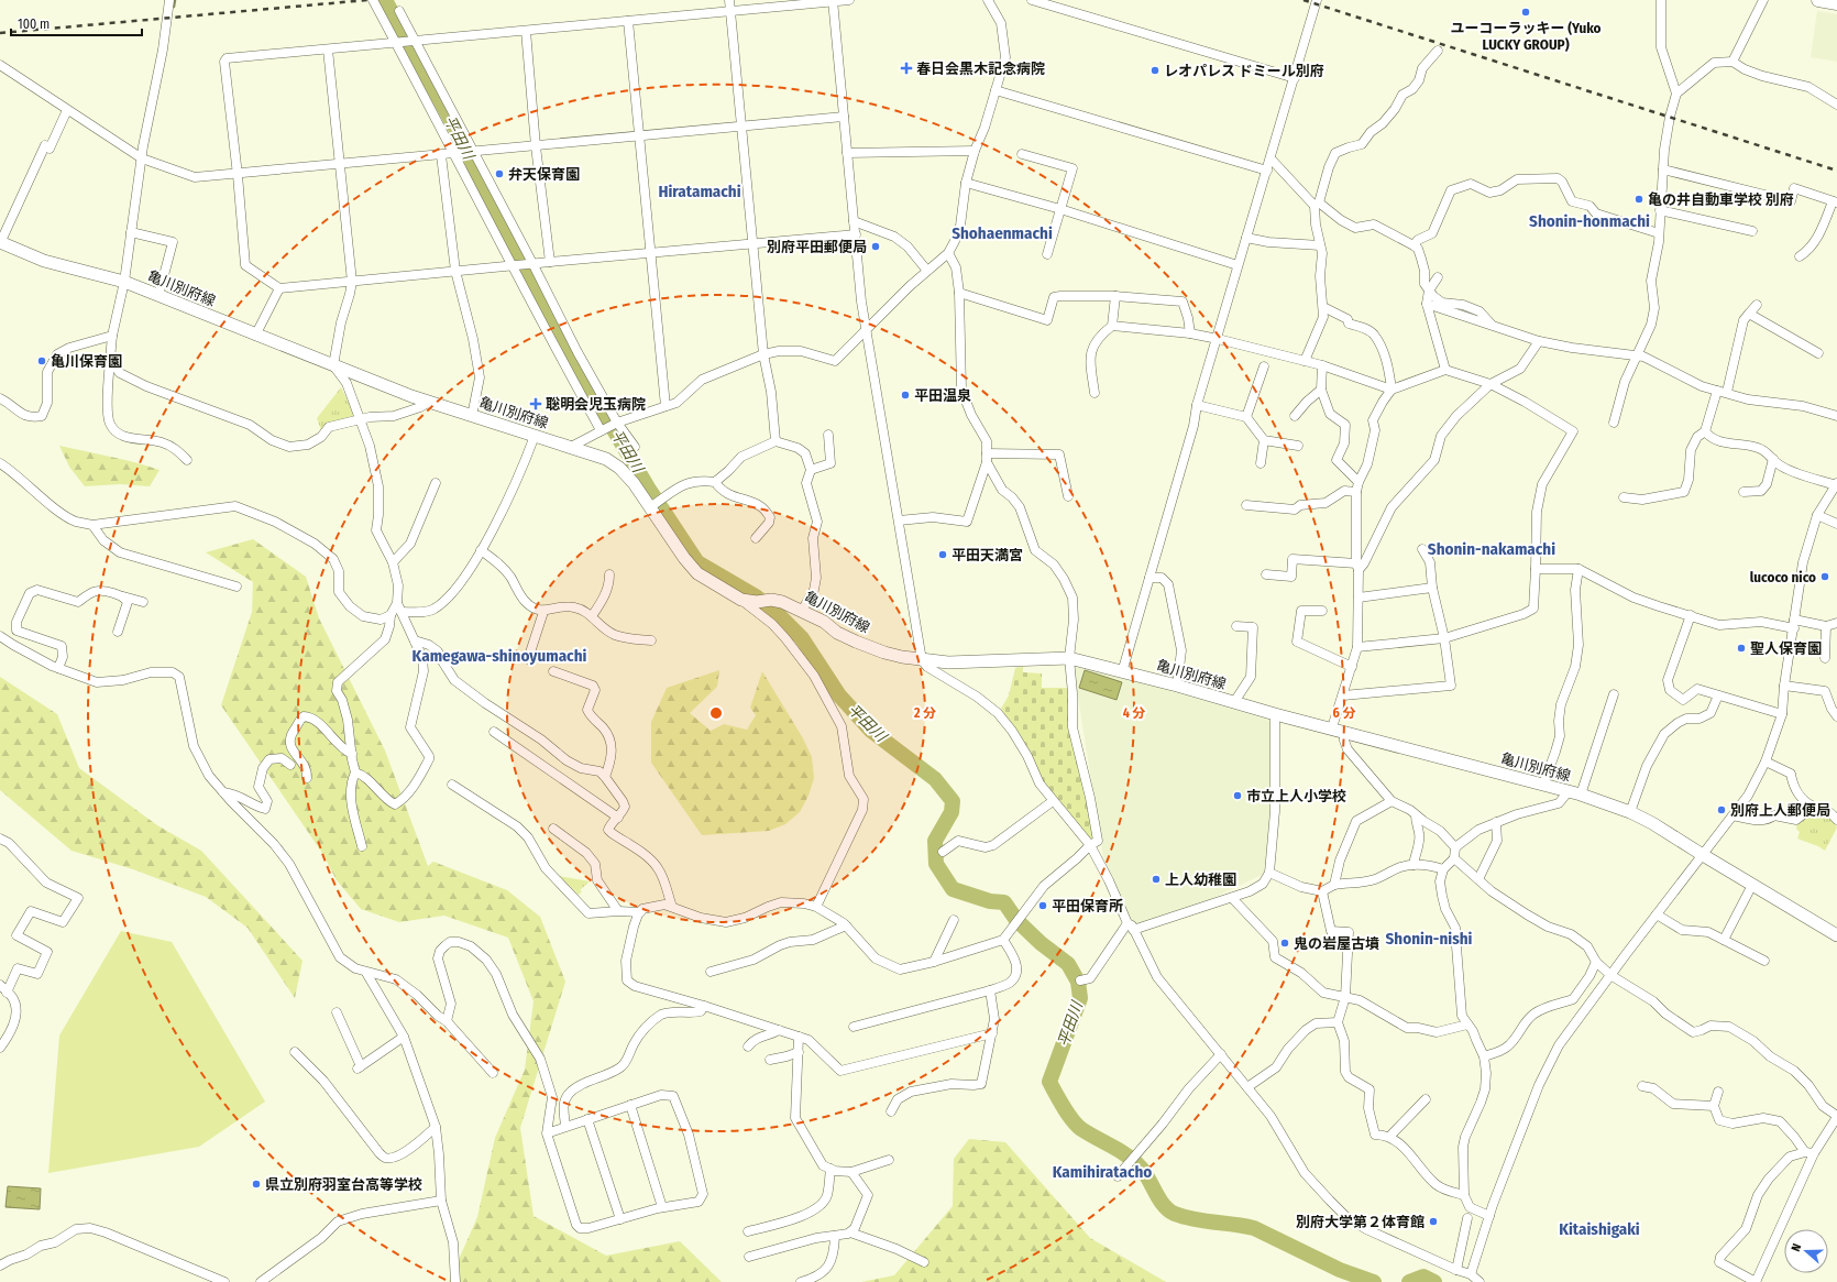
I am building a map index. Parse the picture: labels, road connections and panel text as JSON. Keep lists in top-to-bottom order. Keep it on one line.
{"streets":{"main road":["亀川別府線"]},"districts":["Hiratamachi","Shonin-honmachi","Shohaenmachi","Shonin-nakamachi","Kamegawa-shinoyumachi","Shonin-nishi","Kamihiratacho","Kitaishigaki"],"water":["平田川"],"places":{"other":["ユーコーラッキー (Yuko LUCKY GROUP)","レオパレス ドミール別府","弁天保育園","亀の井自動車学校 別府","別府平田郵便局","亀川保育園","平田温泉","平田天満宮","lucoco nico","聖人保育園","市立上人小学校","別府上人郵便局","上人幼稚園","平田保育所","鬼の岩屋古墳","県立別府羽室台高等学校","別府大学第２体育館"],"health":["春日会黒木記念病院","聡明会児玉病院"]},"scale_bar":"100 m","north":"left","rings":["2 分","4 分","6 分"]}
